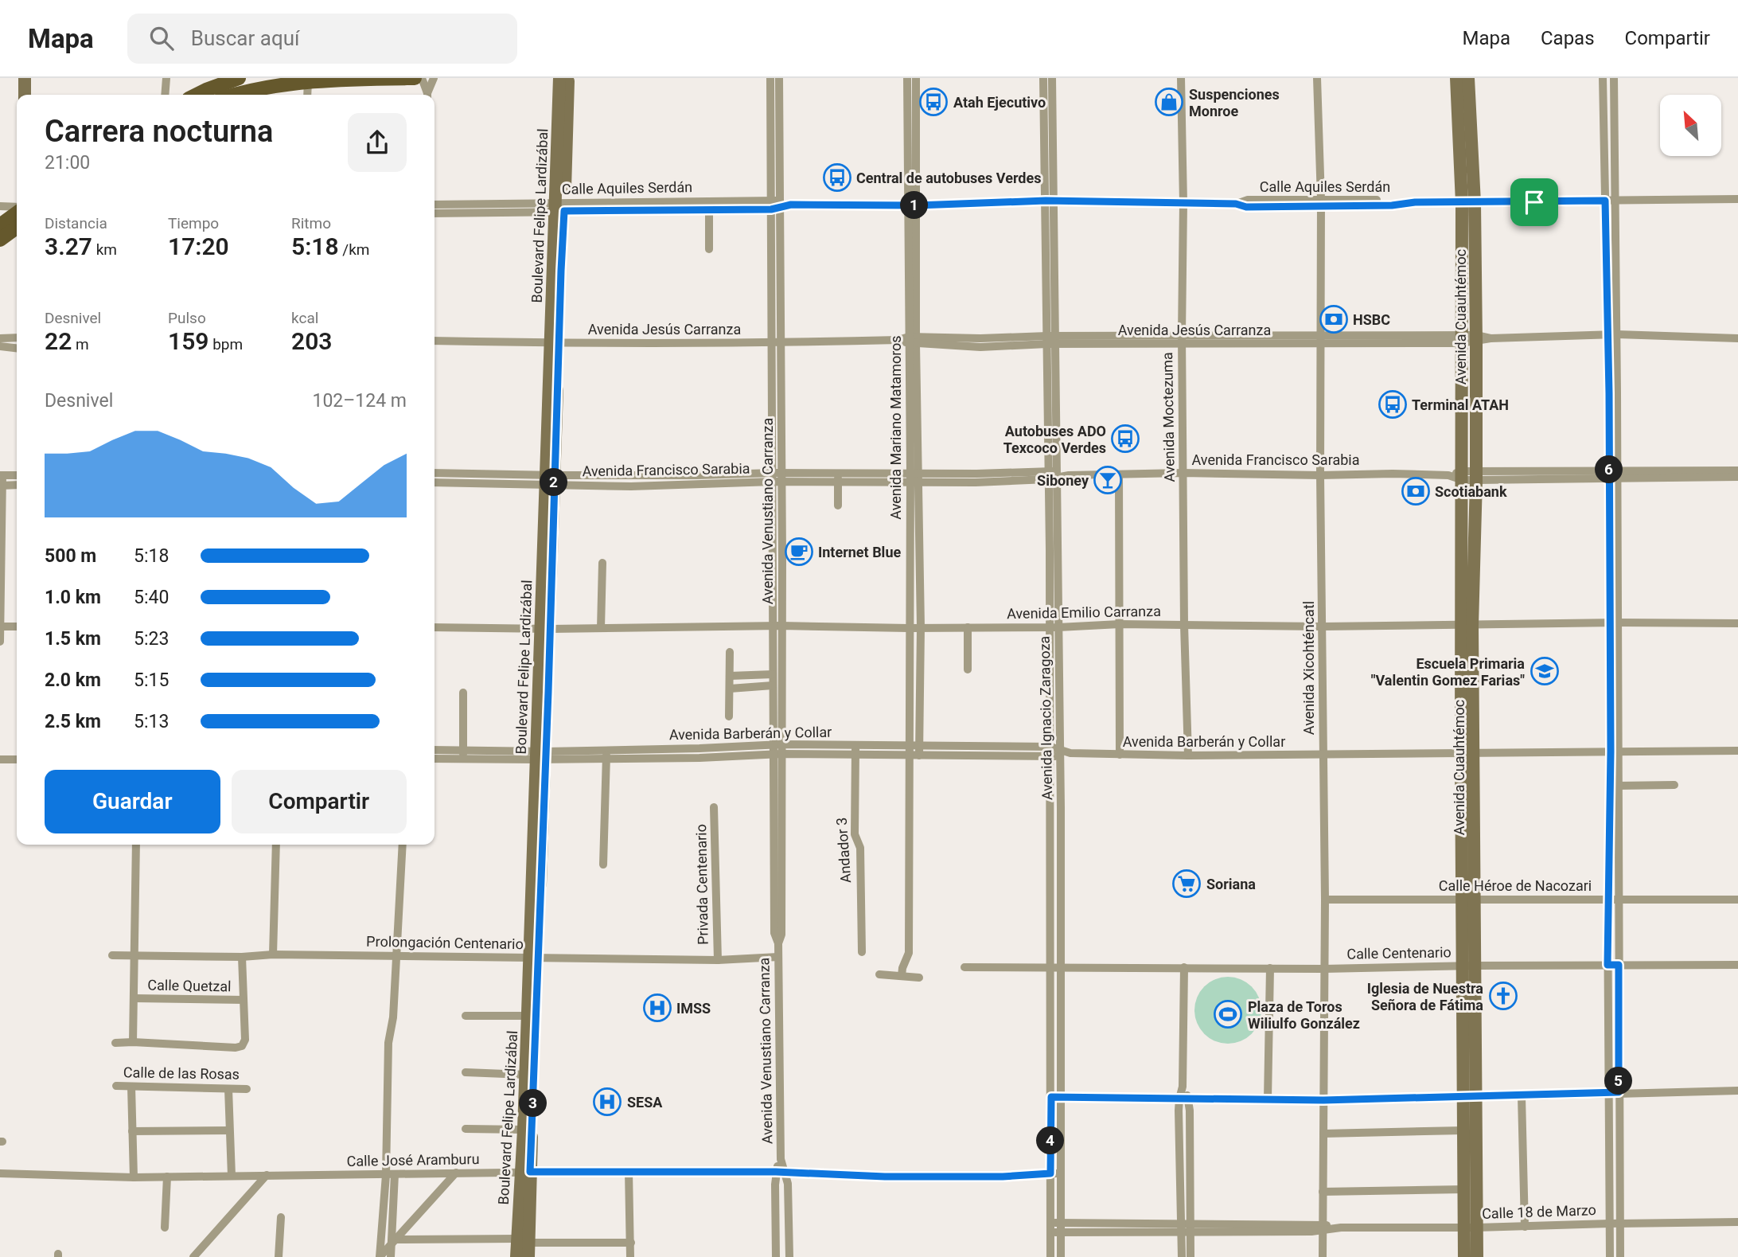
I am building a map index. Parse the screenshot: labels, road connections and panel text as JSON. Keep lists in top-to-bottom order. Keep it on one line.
{"streets":{"main road":["Boulevard Felipe Lardizábal","Avenida Cuauhtémoc"],"street":["Calle Aquiles Serdán","Avenida Jesús Carranza","Avenida Moctezuma","Avenida Mariano Matamoros","Avenida Francisco Sarabia","Avenida Venustiano Carranza","Avenida Emilio Carranza","Avenida Xicohténcatl","Avenida Ignacio Zaragoza","Avenida Barberán y Collar","Andador 3","Privada Centenario","Calle Héroe de Nacozari","Prolongación Centenario","Calle Centenario","Calle Quetzal","Calle de las Rosas","Calle José Aramburu","Calle 18 de Marzo"]},"crossings":[["Calle Aquiles Serdán","Boulevard Felipe Lardizábal"],["Calle Aquiles Serdán","Avenida Cuauhtémoc"],["Calle Aquiles Serdán","Avenida Moctezuma"],["Calle Aquiles Serdán","Avenida Mariano Matamoros"],["Calle Aquiles Serdán","Avenida Venustiano Carranza"],["Calle Aquiles Serdán","Avenida Xicohténcatl"],["Calle Aquiles Serdán","Avenida Ignacio Zaragoza"],["Boulevard Felipe Lardizábal","Avenida Jesús Carranza"],["Boulevard Felipe Lardizábal","Avenida Francisco Sarabia"],["Boulevard Felipe Lardizábal","Avenida Emilio Carranza"],["Boulevard Felipe Lardizábal","Avenida Barberán y Collar"],["Boulevard Felipe Lardizábal","Prolongación Centenario"],["Boulevard Felipe Lardizábal","Calle José Aramburu"],["Avenida Cuauhtémoc","Avenida Jesús Carranza"],["Avenida Cuauhtémoc","Avenida Francisco Sarabia"],["Avenida Cuauhtémoc","Avenida Emilio Carranza"],["Avenida Cuauhtémoc","Avenida Barberán y Collar"],["Avenida Cuauhtémoc","Calle Héroe de Nacozari"],["Avenida Cuauhtémoc","Calle Centenario"],["Avenida Cuauhtémoc","Calle 18 de Marzo"],["Avenida Jesús Carranza","Avenida Moctezuma"],["Avenida Jesús Carranza","Avenida Mariano Matamoros"],["Avenida Jesús Carranza","Avenida Venustiano Carranza"],["Avenida Jesús Carranza","Avenida Xicohténcatl"],["Avenida Jesús Carranza","Avenida Ignacio Zaragoza"],["Avenida Moctezuma","Avenida Francisco Sarabia"],["Avenida Moctezuma","Avenida Emilio Carranza"],["Avenida Moctezuma","Avenida Barberán y Collar"],["Avenida Mariano Matamoros","Avenida Francisco Sarabia"],["Avenida Mariano Matamoros","Avenida Emilio Carranza"],["Avenida Mariano Matamoros","Avenida Barberán y Collar"],["Avenida Francisco Sarabia","Avenida Venustiano Carranza"],["Avenida Francisco Sarabia","Avenida Xicohténcatl"],["Avenida Francisco Sarabia","Avenida Ignacio Zaragoza"],["Avenida Venustiano Carranza","Avenida Emilio Carranza"],["Avenida Venustiano Carranza","Avenida Barberán y Collar"],["Avenida Venustiano Carranza","Prolongación Centenario"],["Avenida Venustiano Carranza","Calle José Aramburu"],["Avenida Emilio Carranza","Avenida Xicohténcatl"],["Avenida Emilio Carranza","Avenida Ignacio Zaragoza"],["Avenida Xicohténcatl","Avenida Barberán y Collar"],["Avenida Xicohténcatl","Calle Héroe de Nacozari"],["Avenida Xicohténcatl","Calle Centenario"],["Avenida Xicohténcatl","Calle 18 de Marzo"],["Avenida Ignacio Zaragoza","Avenida Barberán y Collar"],["Avenida Ignacio Zaragoza","Calle Centenario"],["Avenida Ignacio Zaragoza","Calle José Aramburu"],["Avenida Ignacio Zaragoza","Calle 18 de Marzo"],["Avenida Barberán y Collar","Andador 3"],["Privada Centenario","Prolongación Centenario"]],"places":{"bus stop":["Atah Ejecutivo","Central de autobuses Verdes","Terminal ATAH","Autobuses ADO Texcoco Verdes"],"shop":["Suspenciones Monroe"],"bank":["HSBC","Scotiabank"],"bar":["Siboney"],"cafe":["Internet Blue"],"school or university":["Escuela Primaria \"Valentin Gomez Farias\""],"supermarket":["Soriana"],"church":["Iglesia de Nuestra Señora de Fátima"],"hospital":["IMSS","SESA"],"sports":["Plaza de Toros Wiliulfo González"]},"north":"top left","page":{"header":"Mapa","search":"Buscar aquí","nav":["Mapa","Capas","Compartir"],"heading":["Carrera nocturna","21:00"],"stats":[["Distancia","3.27 km"],["Tiempo","17:20"],["Ritmo","5:18 /km"],["Desnivel","22 m"],["Pulso","159 bpm"],["kcal","203"]],"pins":["1","6","2","5","3","4"],"chart":["Desnivel","102–124 m"],"list":[{"name":"500 m","note":"5:18"},{"name":"1.0 km","note":"5:40"},{"name":"1.5 km","note":"5:23"},{"name":"2.0 km","note":"5:15"},{"name":"2.5 km","note":"5:13"}],"buttons":["Guardar","Compartir"]}}
